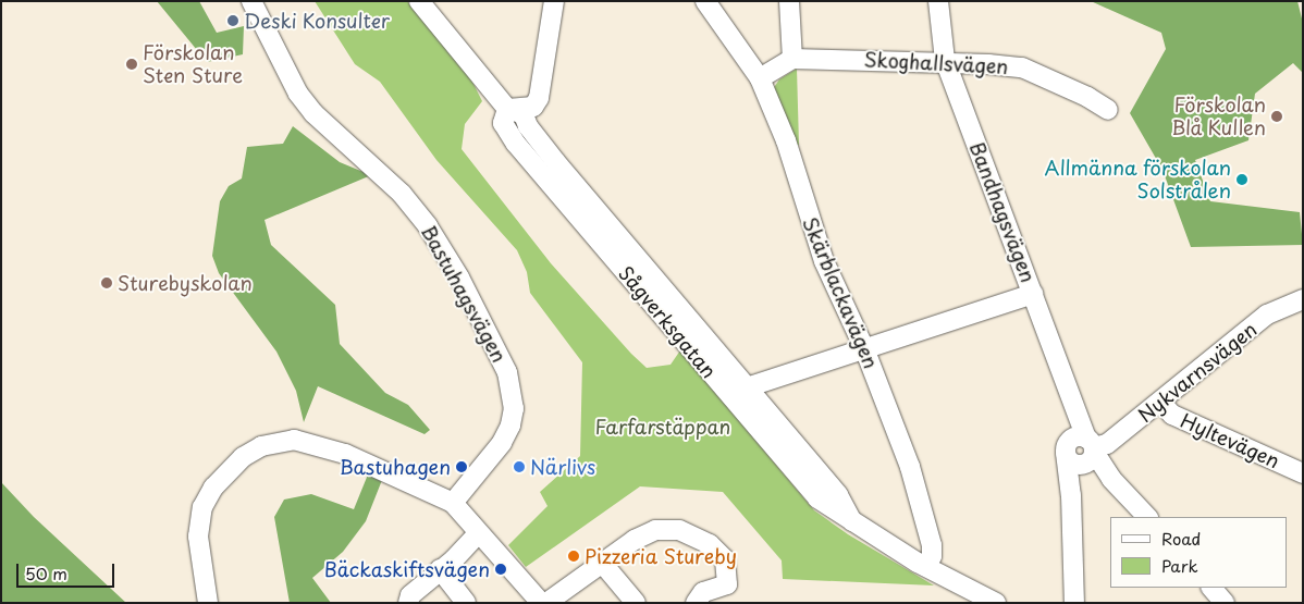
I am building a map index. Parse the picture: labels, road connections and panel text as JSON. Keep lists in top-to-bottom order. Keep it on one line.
{"streets":{"street":["Skoghallsvägen","Bandhagsvägen","Skärblackavägen","Bastuhagsvägen","Sågverksgatan","Nykvarnsvägen","Hyltevägen"]},"crossings":[["Skoghallsvägen","Bandhagsvägen"],["Bandhagsvägen","Nykvarnsvägen"],["Skärblackavägen","Sågverksgatan"],["Nykvarnsvägen","Hyltevägen"]],"parks":["Farfarstäppan"],"places":["Deski Konsulter","Förskolan Sten Sture","Förskolan Blå Kullen","Allmänna förskolan Solstrålen","Sturebyskolan","Bastuhagen","Närlivs","Pizzeria Stureby","Bäckaskiftsvägen"],"legend":["Road","Park"],"scale_bar":"50 m"}
